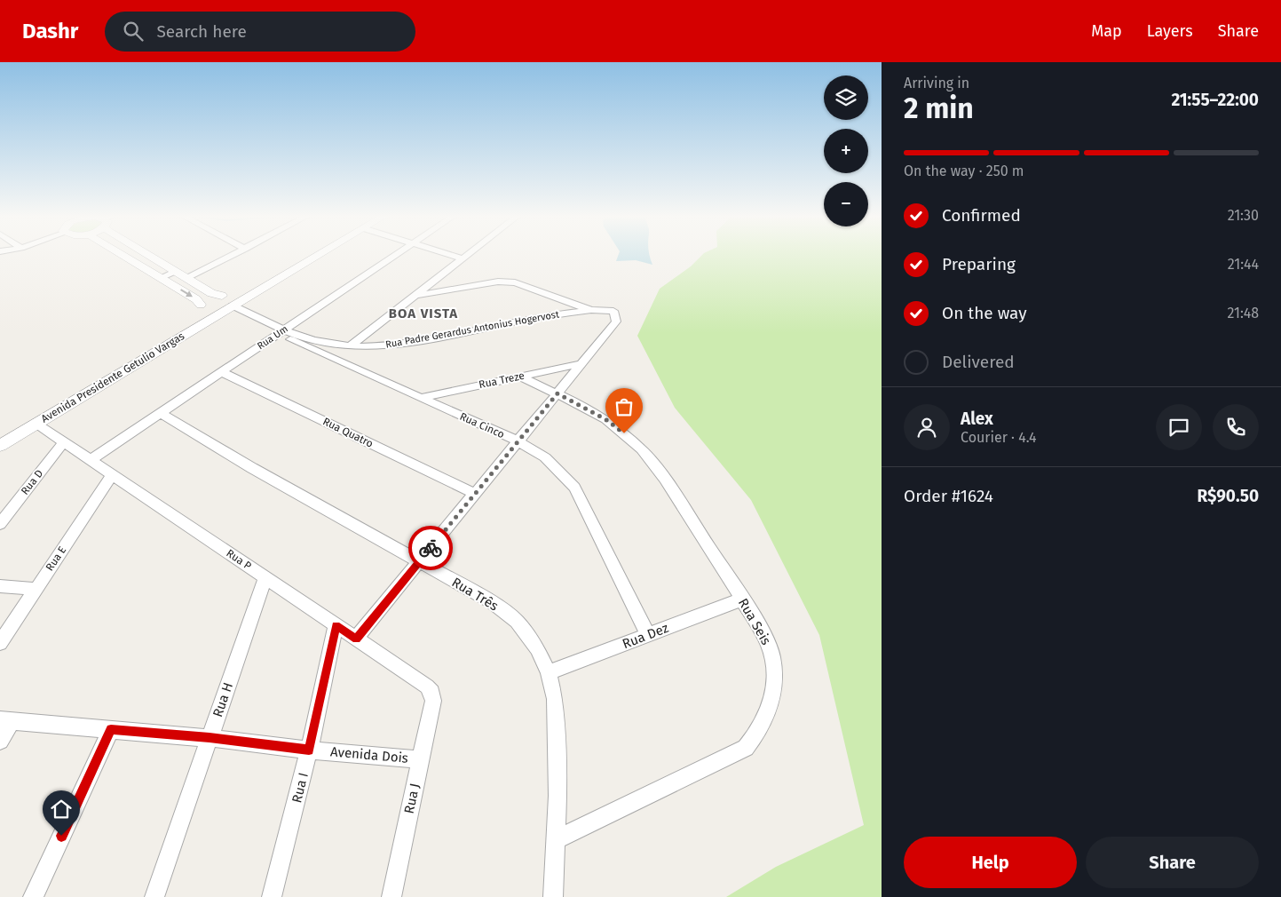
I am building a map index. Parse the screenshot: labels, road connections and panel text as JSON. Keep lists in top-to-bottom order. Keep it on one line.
{"streets":{"street":["Rua Padre Gerardus Antonius Hogervost","Rua Um","Avenida Presidente Getulio Vargas","Rua Treze","Rua Cinco","Rua Quatro","Rua D","Rua E","Rua P","Rua Três","Rua Seis","Rua Dez","Rua H","Avenida Dois","Rua I","Rua J"]},"crossings":[["Rua Padre Gerardus Antonius Hogervost","Rua Um"],["Rua Padre Gerardus Antonius Hogervost","Avenida Presidente Getulio Vargas"],["Rua Padre Gerardus Antonius Hogervost","Rua Treze"],["Rua Padre Gerardus Antonius Hogervost","Rua Cinco"],["Rua Um","Rua Cinco"],["Rua Um","Rua Quatro"],["Rua Um","Rua P"],["Rua Um","Rua Três"],["Avenida Presidente Getulio Vargas","Rua P"],["Rua Treze","Rua Cinco"],["Rua Treze","Rua Seis"],["Rua Cinco","Rua Dez"],["Rua D","Rua P"],["Rua E","Rua P"],["Rua P","Rua H"],["Rua P","Rua I"],["Rua P","Rua J"],["Rua Três","Rua Seis"],["Rua Três","Rua Dez"],["Rua Seis","Rua Dez"],["Rua H","Avenida Dois"],["Avenida Dois","Rua I"],["Avenida Dois","Rua J"]],"districts":["BOA VISTA"],"page":{"header":"Dashr","search":"Search here","nav":["Map","Layers","Share"],"heading":["2 min","Arriving in","21:55–22:00"],"panel":["Alex","Courier · 4.4","Order #1624","R$90.50"],"map_buttons":["+","−"],"bar":"On the way · 250 m","list":[["Confirmed","21:30"],["Preparing","21:44"],["On the way","21:48"],"Delivered"],"buttons":["Help","Share"]}}
